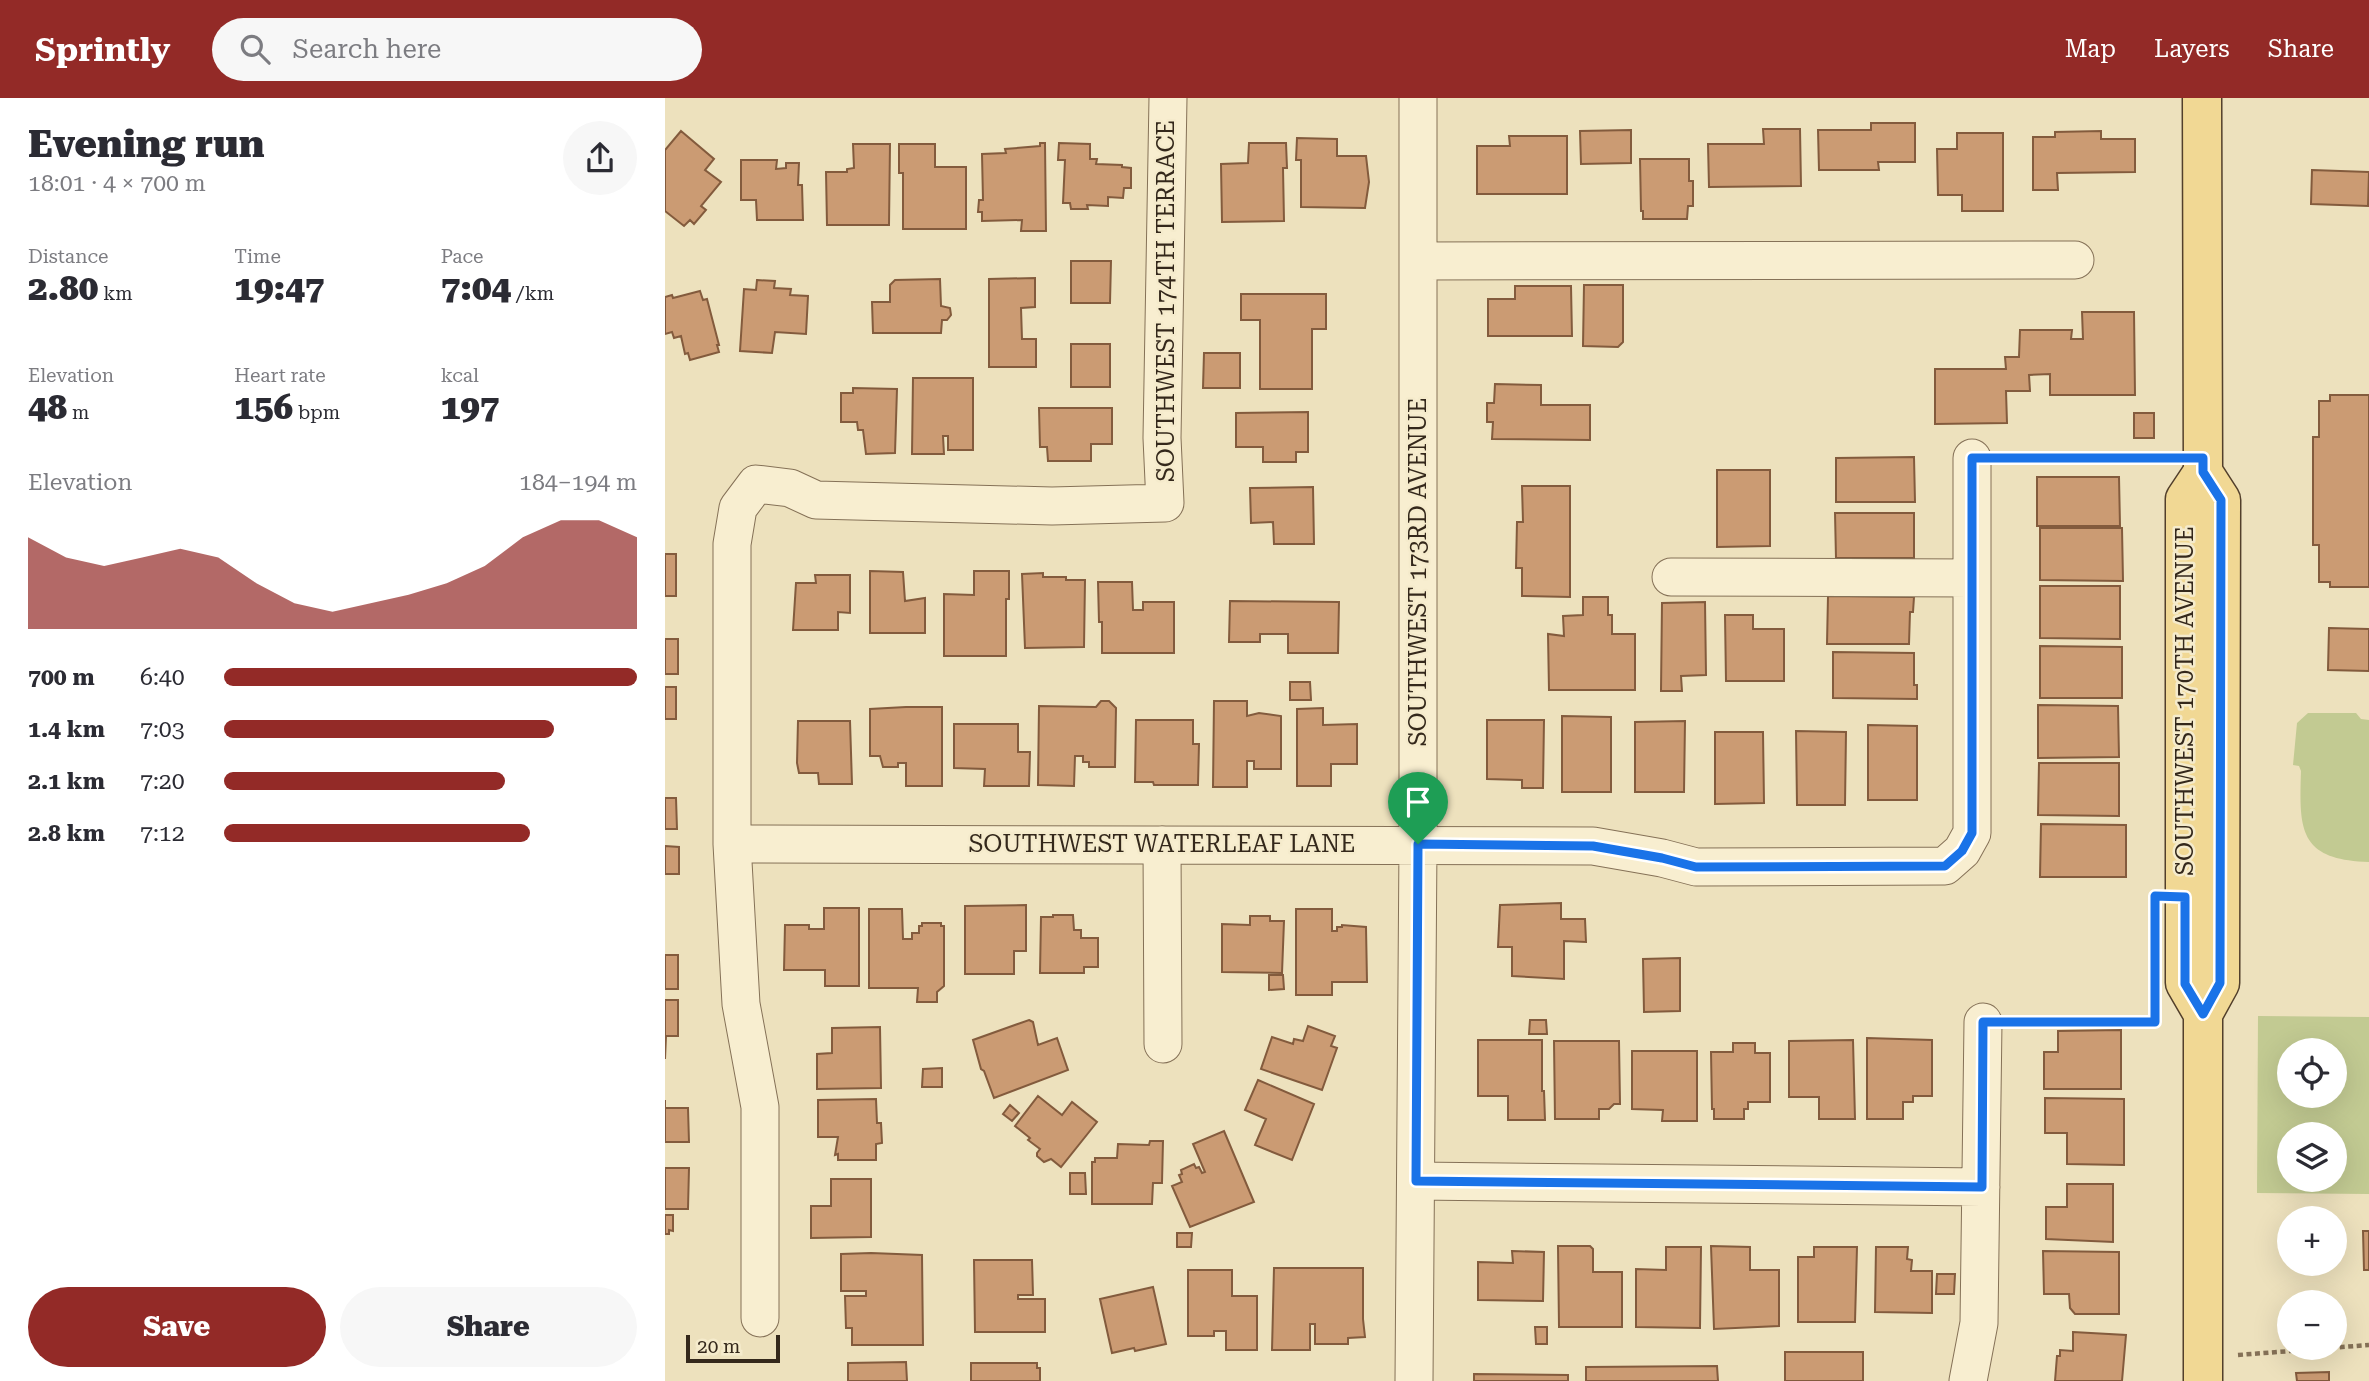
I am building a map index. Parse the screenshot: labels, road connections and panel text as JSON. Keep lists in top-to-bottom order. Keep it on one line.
{"streets":{"main road":["SOUTHWEST 170TH AVENUE"],"street":["SOUTHWEST 174TH TERRACE","SOUTHWEST 173RD AVENUE","SOUTHWEST WATERLEAF LANE"]},"crossings":[["SOUTHWEST 174TH TERRACE","SOUTHWEST WATERLEAF LANE"],["SOUTHWEST 173RD AVENUE","SOUTHWEST WATERLEAF LANE"]],"scale_bar":"20 m","page":{"header":"Sprintly","search":"Search here","nav":["Map","Layers","Share"],"heading":["Evening run","18:01 · 4 × 700 m"],"stats":[["Distance","2.80 km"],["Time","19:47"],["Pace","7:04 /km"],["Elevation","48 m"],["Heart rate","156 bpm"],["kcal","197"]],"chart":["Elevation","184–194 m"],"list":[{"name":"700 m","note":"6:40"},{"name":"1.4 km","note":"7:03"},{"name":"2.1 km","note":"7:20"},{"name":"2.8 km","note":"7:12"}],"map_buttons":["+","−"],"buttons":["Save","Share"],"scale":"20 m"}}
